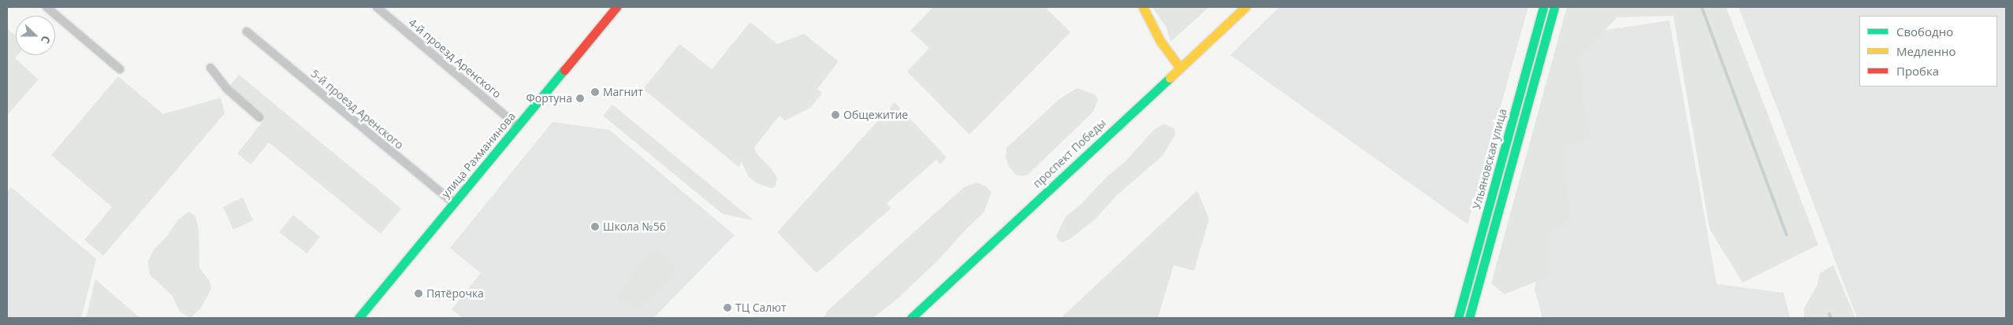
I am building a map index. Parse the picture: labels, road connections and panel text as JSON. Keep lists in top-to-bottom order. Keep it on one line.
{"streets":{"main road":["проспект Победы","улица Рахманинова","Ульяновская улица"],"street":["4-й проезд Аренского","5-й проезд Аренского"]},"crossings":[["4-й проезд Аренского","улица Рахманинова"],["5-й проезд Аренского","улица Рахманинова"]],"places":["Магнит","Фортуна","Общежитие","Школа №56","Пятёрочка","ТЦ Салют"],"legend":["Свободно","Медленно","Пробка"],"north":"right"}
